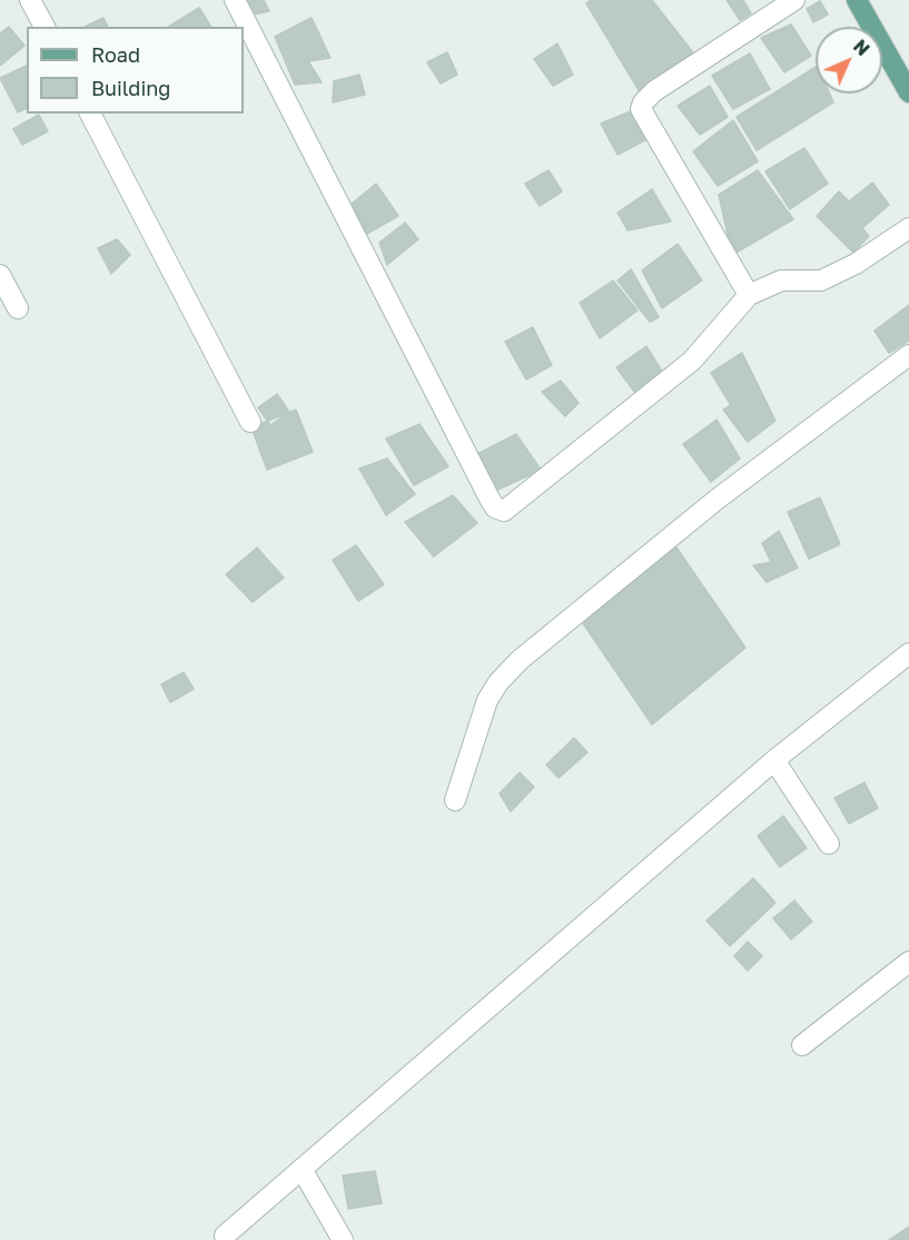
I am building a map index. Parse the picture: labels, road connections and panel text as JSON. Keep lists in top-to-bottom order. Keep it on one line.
{"legend":["Road","Building"],"north":"top right"}
